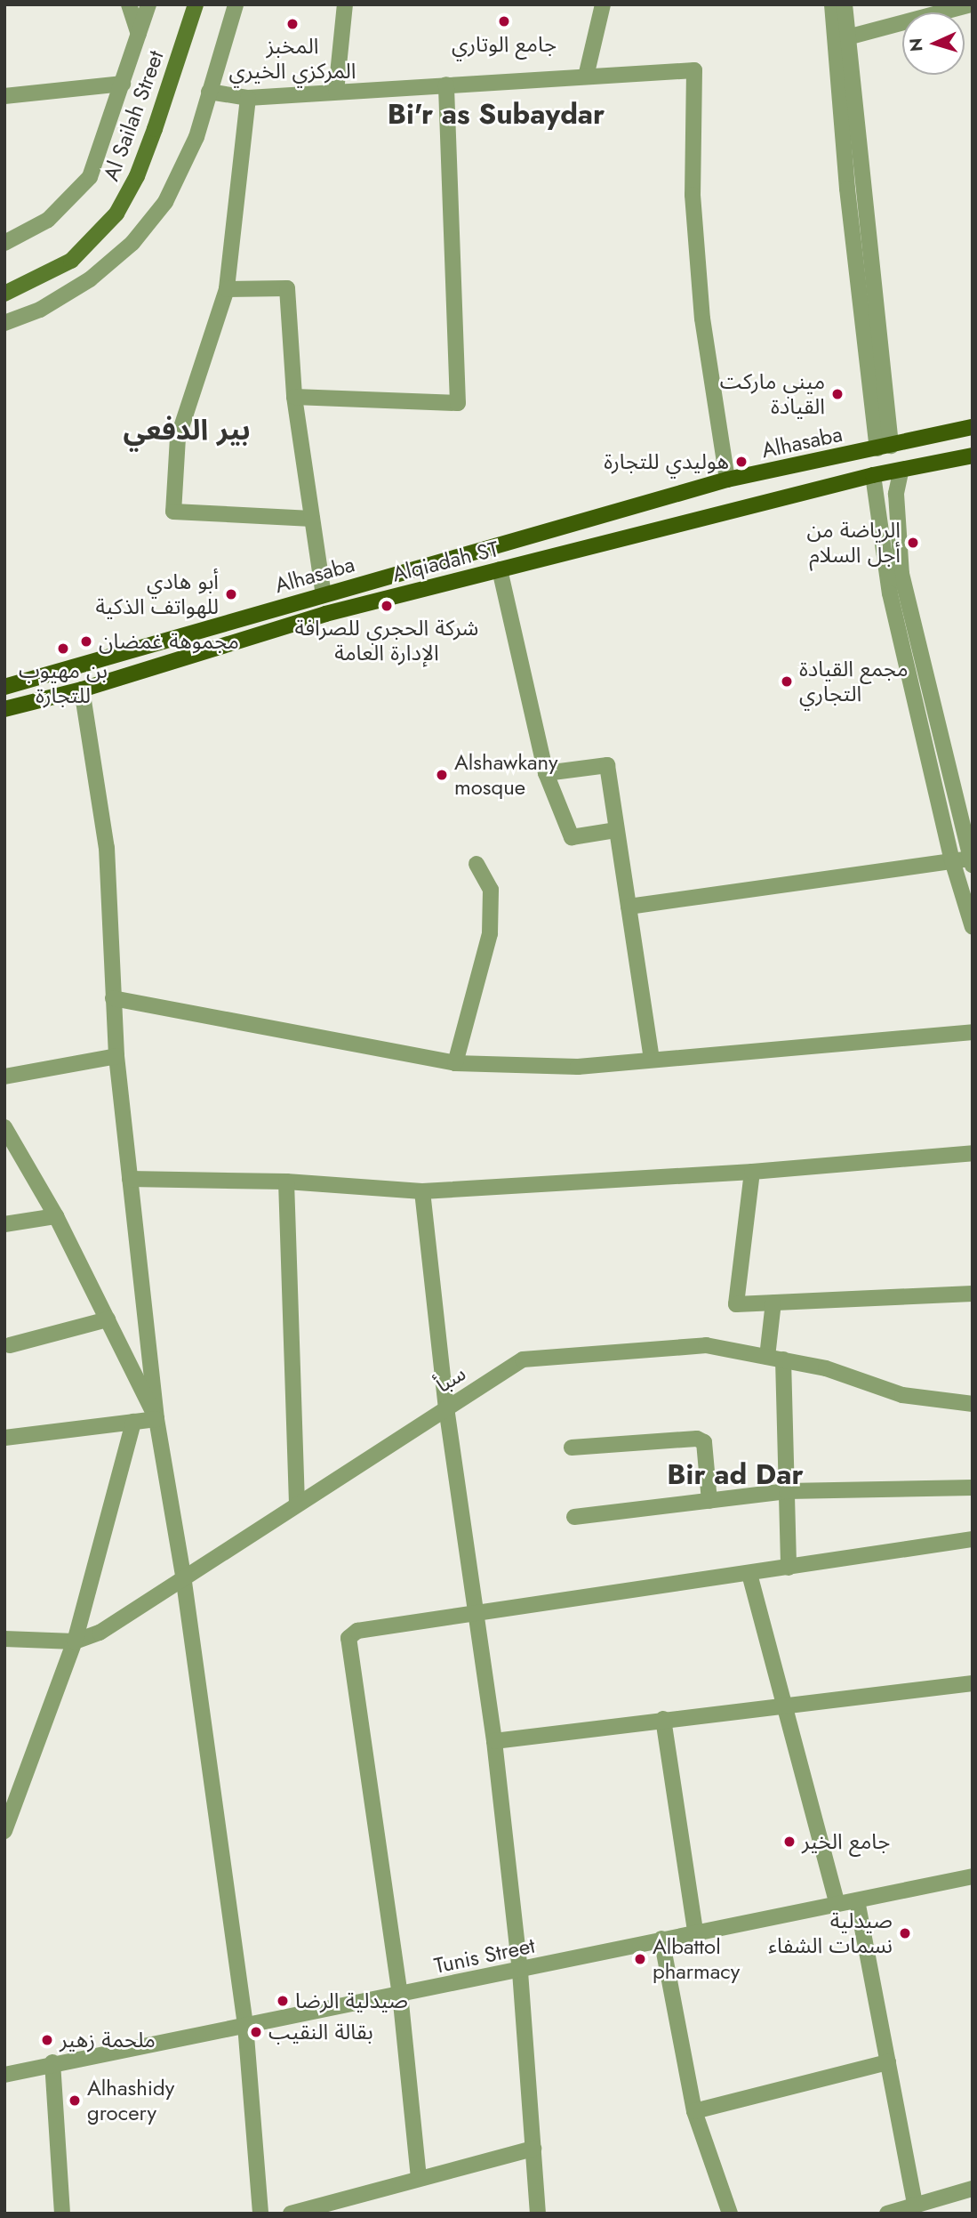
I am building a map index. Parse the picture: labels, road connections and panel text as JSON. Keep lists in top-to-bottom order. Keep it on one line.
{"streets":{"main road":["Al Sailah Street","Alhasaba","Alqiadah ST"],"street":["سبأ","Tunis Street"]},"districts":["Bi'r as Subaydar","بير الدفعي","Bir ad Dar"],"places":["جامع الوتاري","المخبز المركزي الخيري","ميني ماركت القيادة","هوليدي للتجارة","الرياضة من أجل السلام","أبو هادي للهواتف الذكية","شركة الحجري للصرافة الإدارة العامة","مجموهة غمضان","بن مهيوب للتجارة","مجمع القيادة التجاري","Alshawkany mosque","جامع الخير","صيدلية نسمات الشفاء","Albattol pharmacy","صيدلية الرضا","بقالة النقيب","ملحمة زهير","Alhashidy grocery"],"north":"left"}
